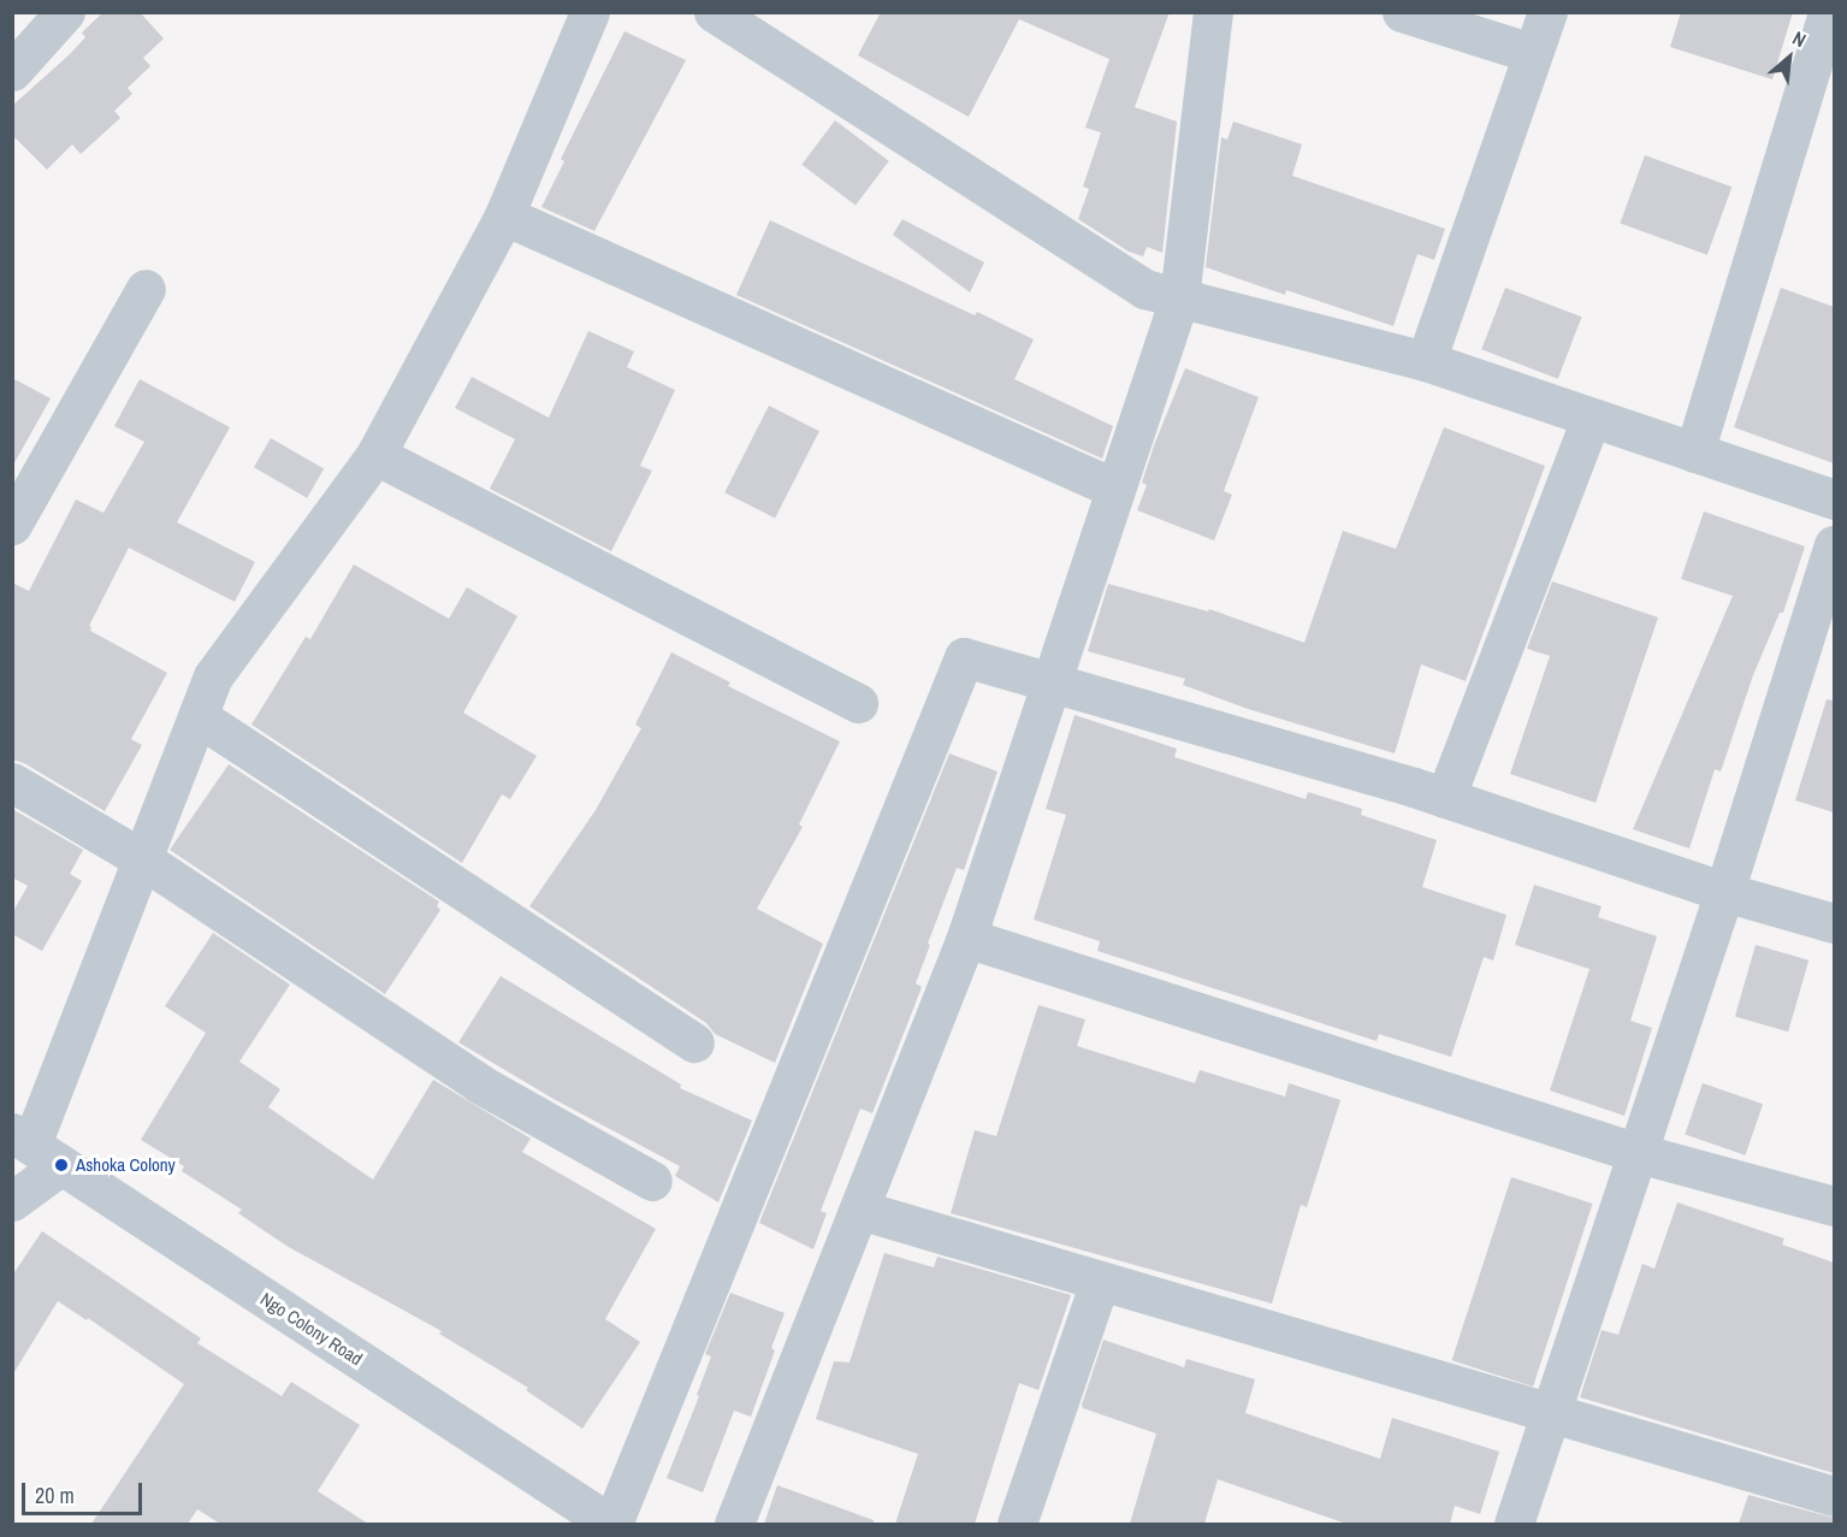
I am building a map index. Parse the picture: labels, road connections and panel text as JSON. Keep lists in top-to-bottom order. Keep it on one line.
{"streets":{"street":["Ngo Colony Road"]},"places":["Ashoka Colony"],"scale_bar":"20 m","north":"top right"}
